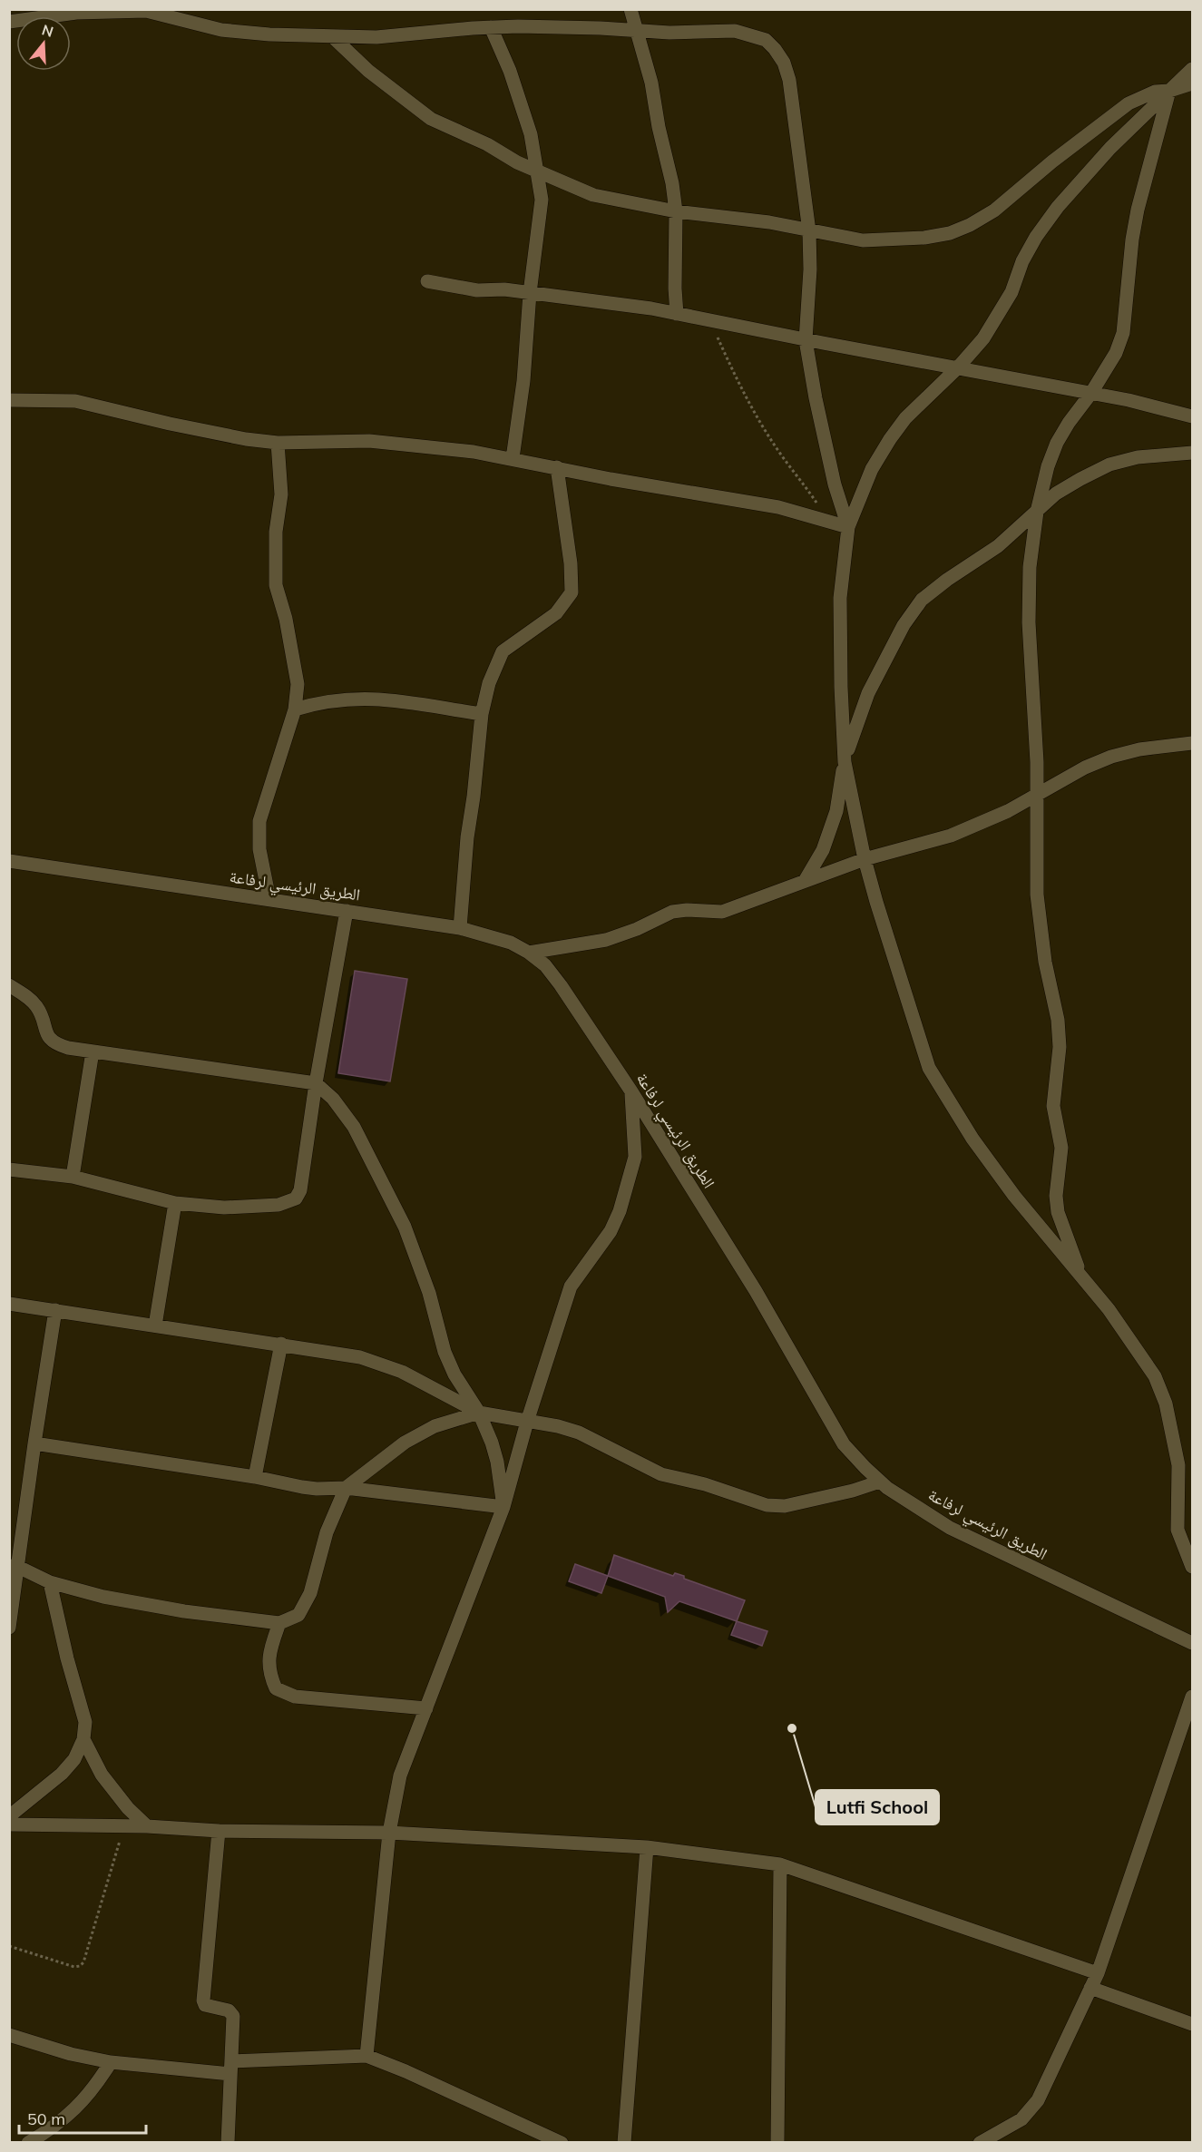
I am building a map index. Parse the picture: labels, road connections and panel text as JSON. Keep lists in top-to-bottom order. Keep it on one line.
{"streets":{"street":["الطريق الرئيسي لرفاعة"]},"places":["Lutfi School"],"scale_bar":"50 m","north":"top"}
